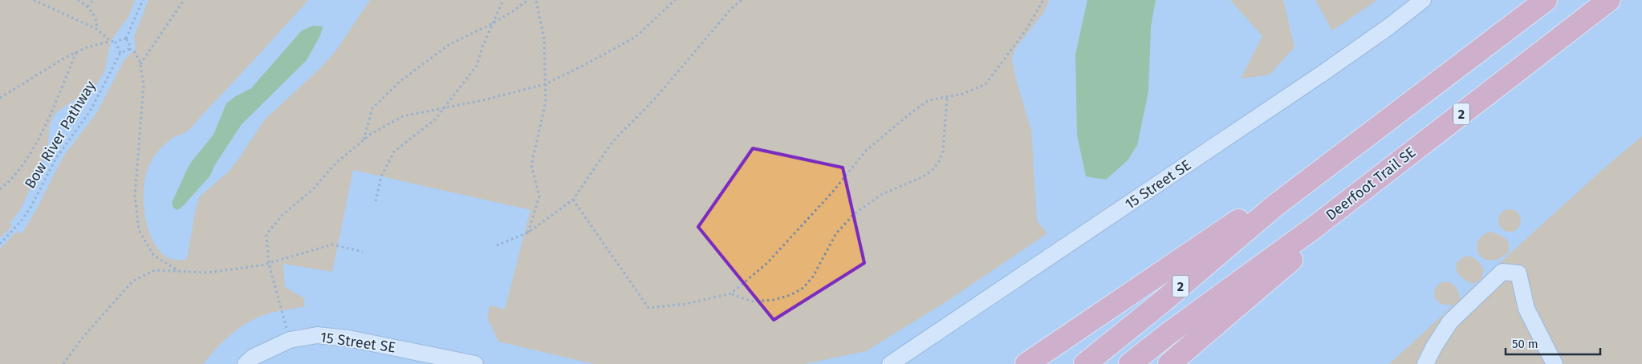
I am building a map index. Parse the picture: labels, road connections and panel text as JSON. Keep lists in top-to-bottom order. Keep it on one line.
{"streets":{"highway":["2","Deerfoot Trail SE"],"street":["15 Street SE"],"path":["Bow River Pathway"]},"scale_bar":"50 m"}
